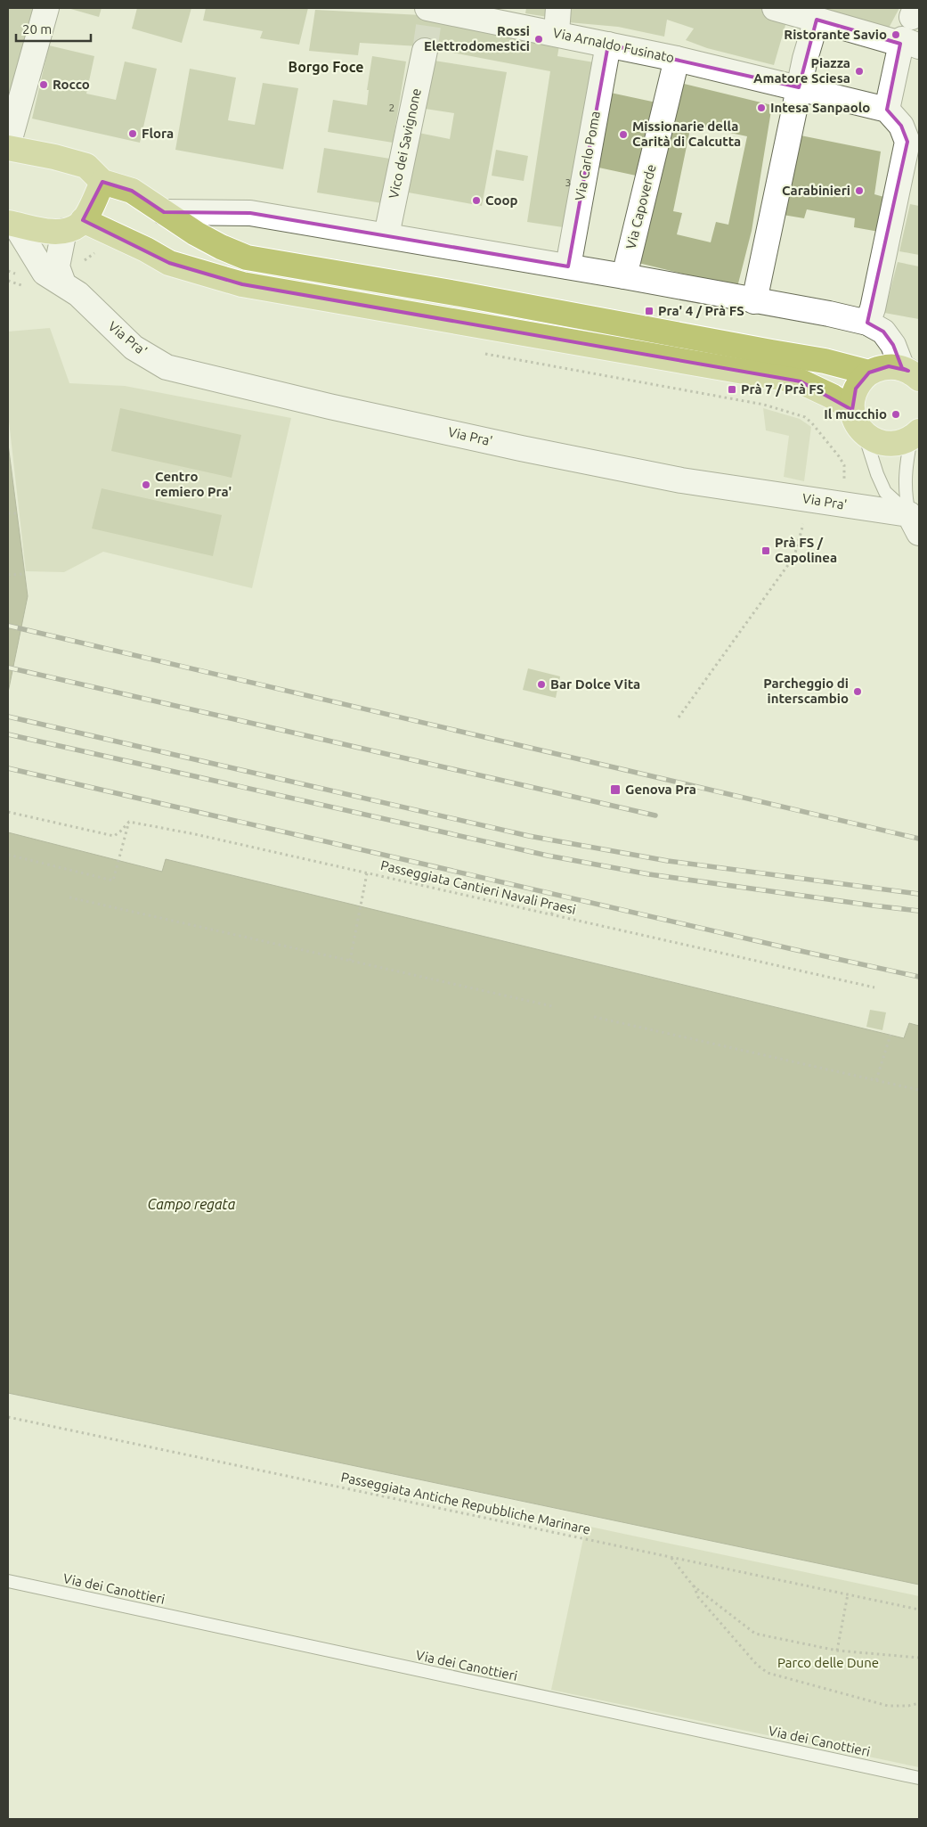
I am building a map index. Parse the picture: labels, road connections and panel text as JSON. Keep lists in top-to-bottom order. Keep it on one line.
{"streets":{"street":["Via Arnaldo Fusinato","Vico dei Savignone","Via Carlo Poma","Via Capoverde","Via Pra'"],"lane":["Via dei Canottieri"],"path":["Passeggiata Cantieri Navali Praesi","Passeggiata Antiche Repubbliche Marinare"]},"crossings":[["Via Arnaldo Fusinato","Via Carlo Poma"],["Via Arnaldo Fusinato","Via Capoverde"]],"districts":["Borgo Foce"],"water":["Campo regata"],"parks":["Parco delle Dune"],"places":{"other":["Ristorante Savio","Rossi Elettrodomestici","Piazza Amatore Sciesa","Rocco","Intesa Sanpaolo","Flora","Missionarie della Carità di Calcutta","Carabinieri","Coop","Il mucchio","Centro remiero Pra'","Bar Dolce Vita","Parcheggio di interscambio"],"transit":["Pra' 4 / Prà FS","Prà 7 / Prà FS","Prà FS / Capolinea","Genova Pra"]},"house_numbers":["2","3"],"scale_bar":"20 m"}
